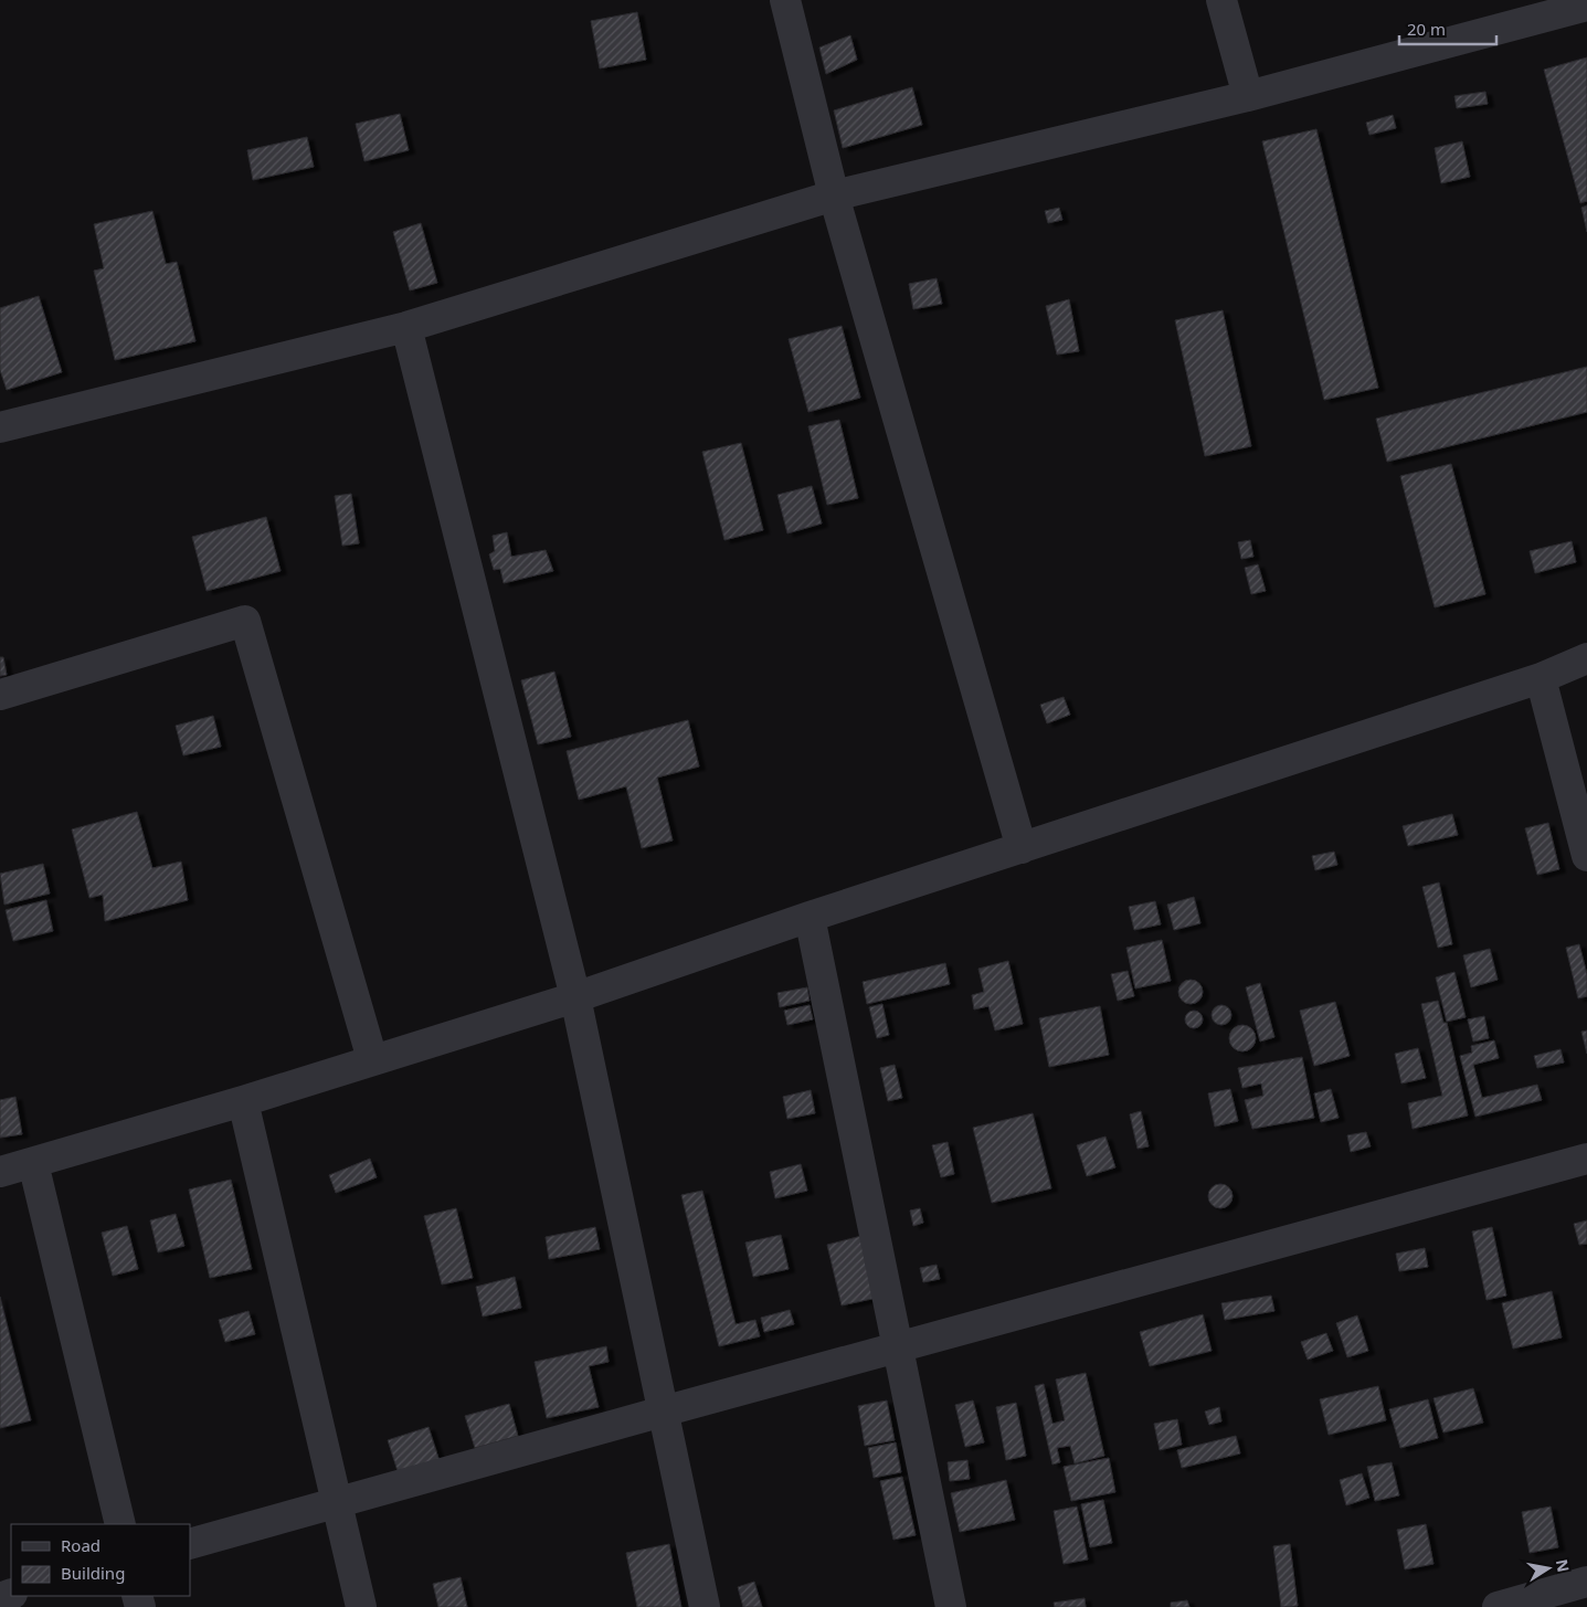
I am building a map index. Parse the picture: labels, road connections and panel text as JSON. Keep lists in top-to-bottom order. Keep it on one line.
{"legend":["Road","Building"],"scale_bar":"20 m","north":"right"}
